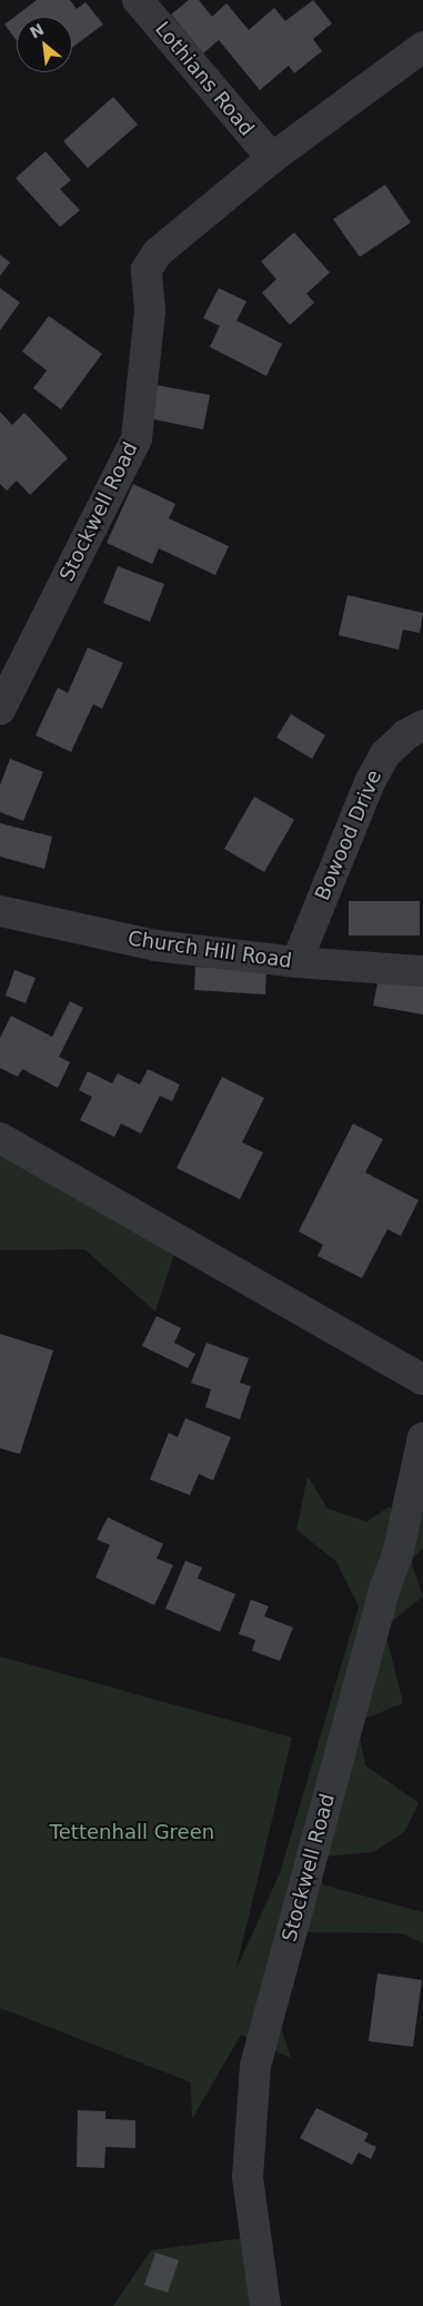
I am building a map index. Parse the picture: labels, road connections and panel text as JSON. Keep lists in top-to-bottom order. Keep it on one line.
{"streets":{"street":["Lothians Road","Stockwell Road","Bowood Drive","Church Hill Road"]},"crossings":[["Lothians Road","Stockwell Road"],["Bowood Drive","Church Hill Road"]],"parks":["Tettenhall Green"],"north":"top left"}
